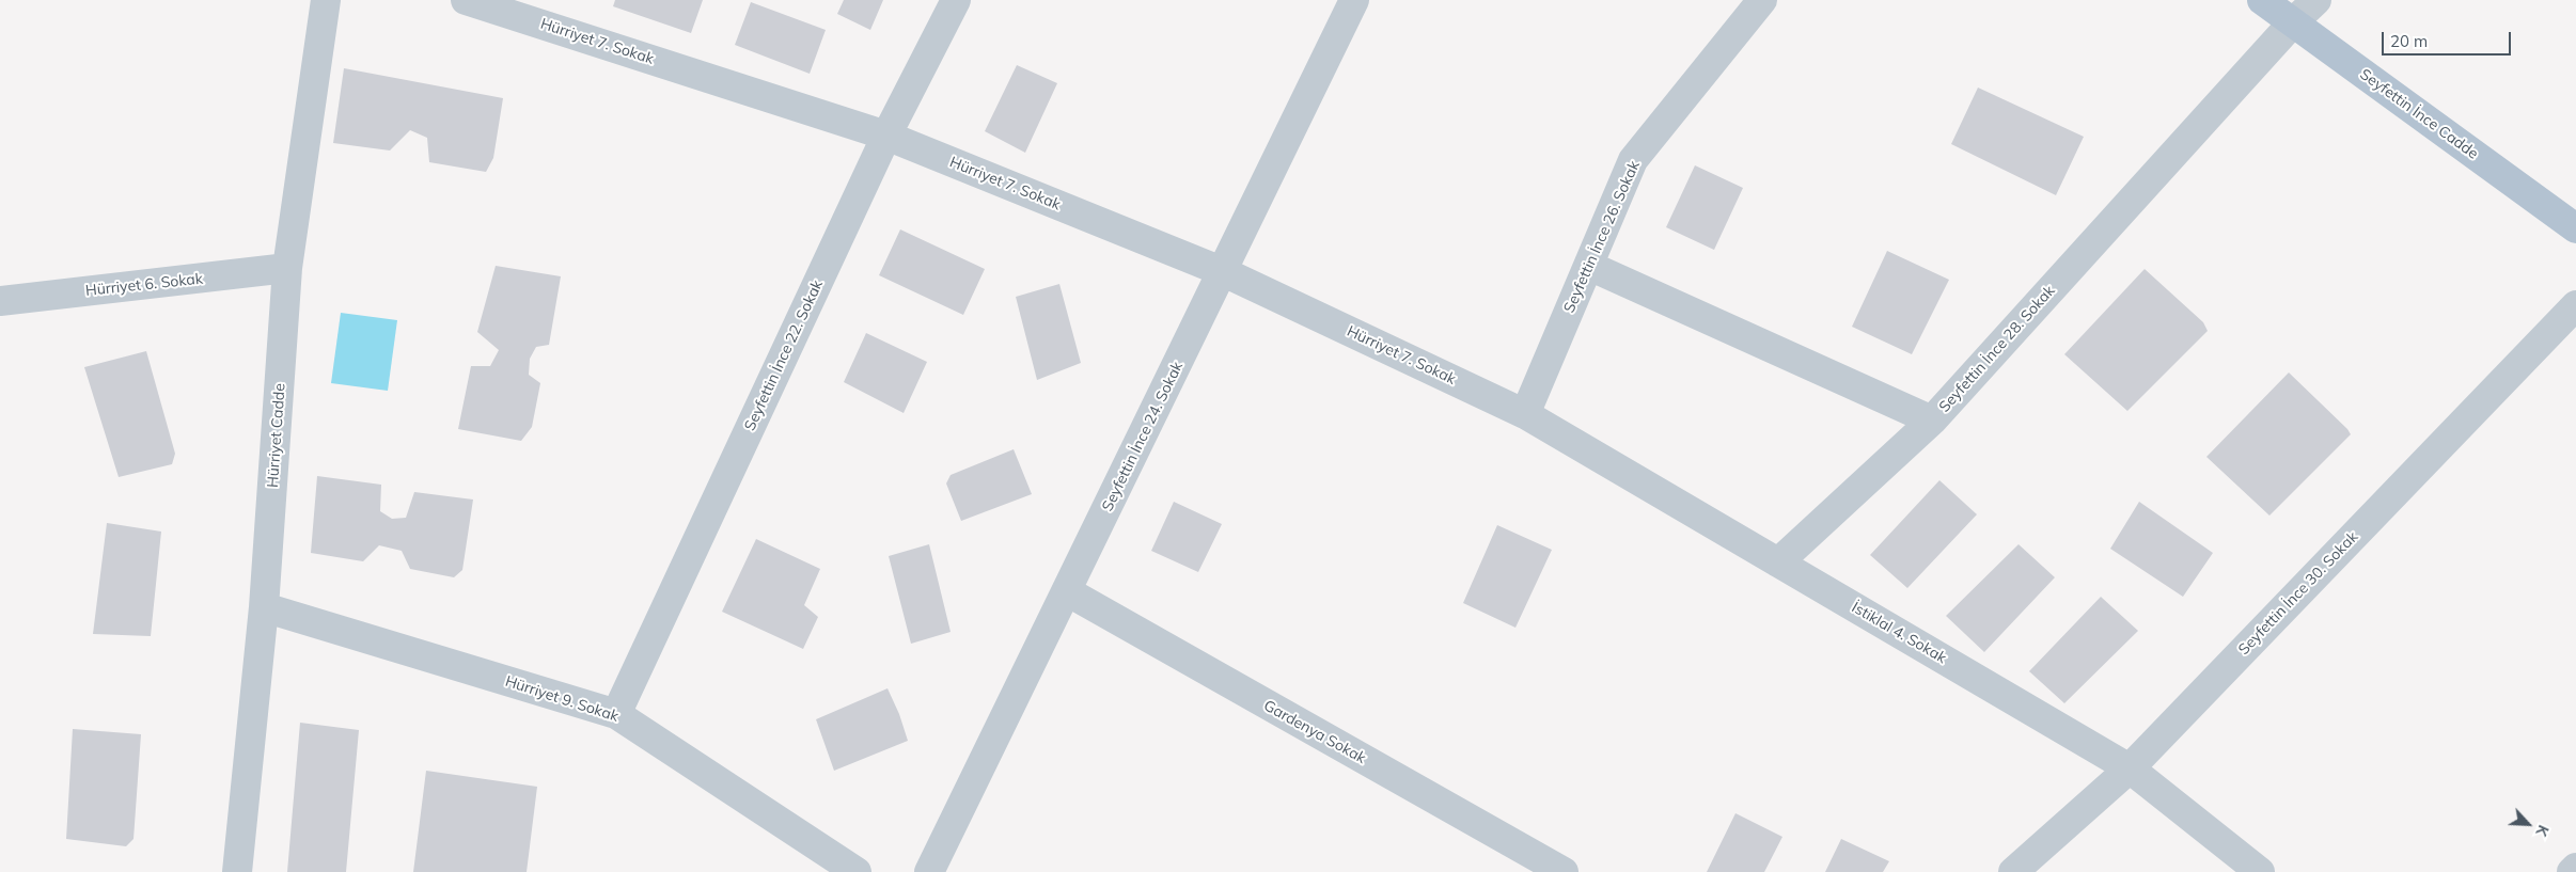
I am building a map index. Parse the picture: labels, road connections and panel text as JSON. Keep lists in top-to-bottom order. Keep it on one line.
{"streets":{"main road":["Seyfettin İnce Cadde"],"street":["Hürriyet 7. Sokak","Seyfettin İnce 26. Sokak","Hürriyet 6. Sokak","Seyfettin İnce 28. Sokak","Seyfettin İnce 22. Sokak","Hürriyet Cadde","Seyfettin İnce 24. Sokak","Seyfettin İnce 30. Sokak","İstiklal 4. Sokak","Hürriyet 9. Sokak","Gardenya Sokak"]},"crossings":[["Hürriyet 7. Sokak","Seyfettin İnce 26. Sokak"],["Hürriyet 7. Sokak","Seyfettin İnce 22. Sokak"],["Hürriyet 7. Sokak","Seyfettin İnce 24. Sokak"],["Hürriyet 7. Sokak","İstiklal 4. Sokak"],["Seyfettin İnce Cadde","Seyfettin İnce 28. Sokak"],["Seyfettin İnce 26. Sokak","Seyfettin İnce 28. Sokak"],["Seyfettin İnce 26. Sokak","İstiklal 4. Sokak"],["Hürriyet 6. Sokak","Hürriyet Cadde"],["Seyfettin İnce 22. Sokak","Hürriyet 9. Sokak"],["Hürriyet Cadde","Hürriyet 9. Sokak"],["Seyfettin İnce 24. Sokak","Gardenya Sokak"],["Seyfettin İnce 30. Sokak","İstiklal 4. Sokak"]],"scale_bar":"20 m","north":"bottom right"}
